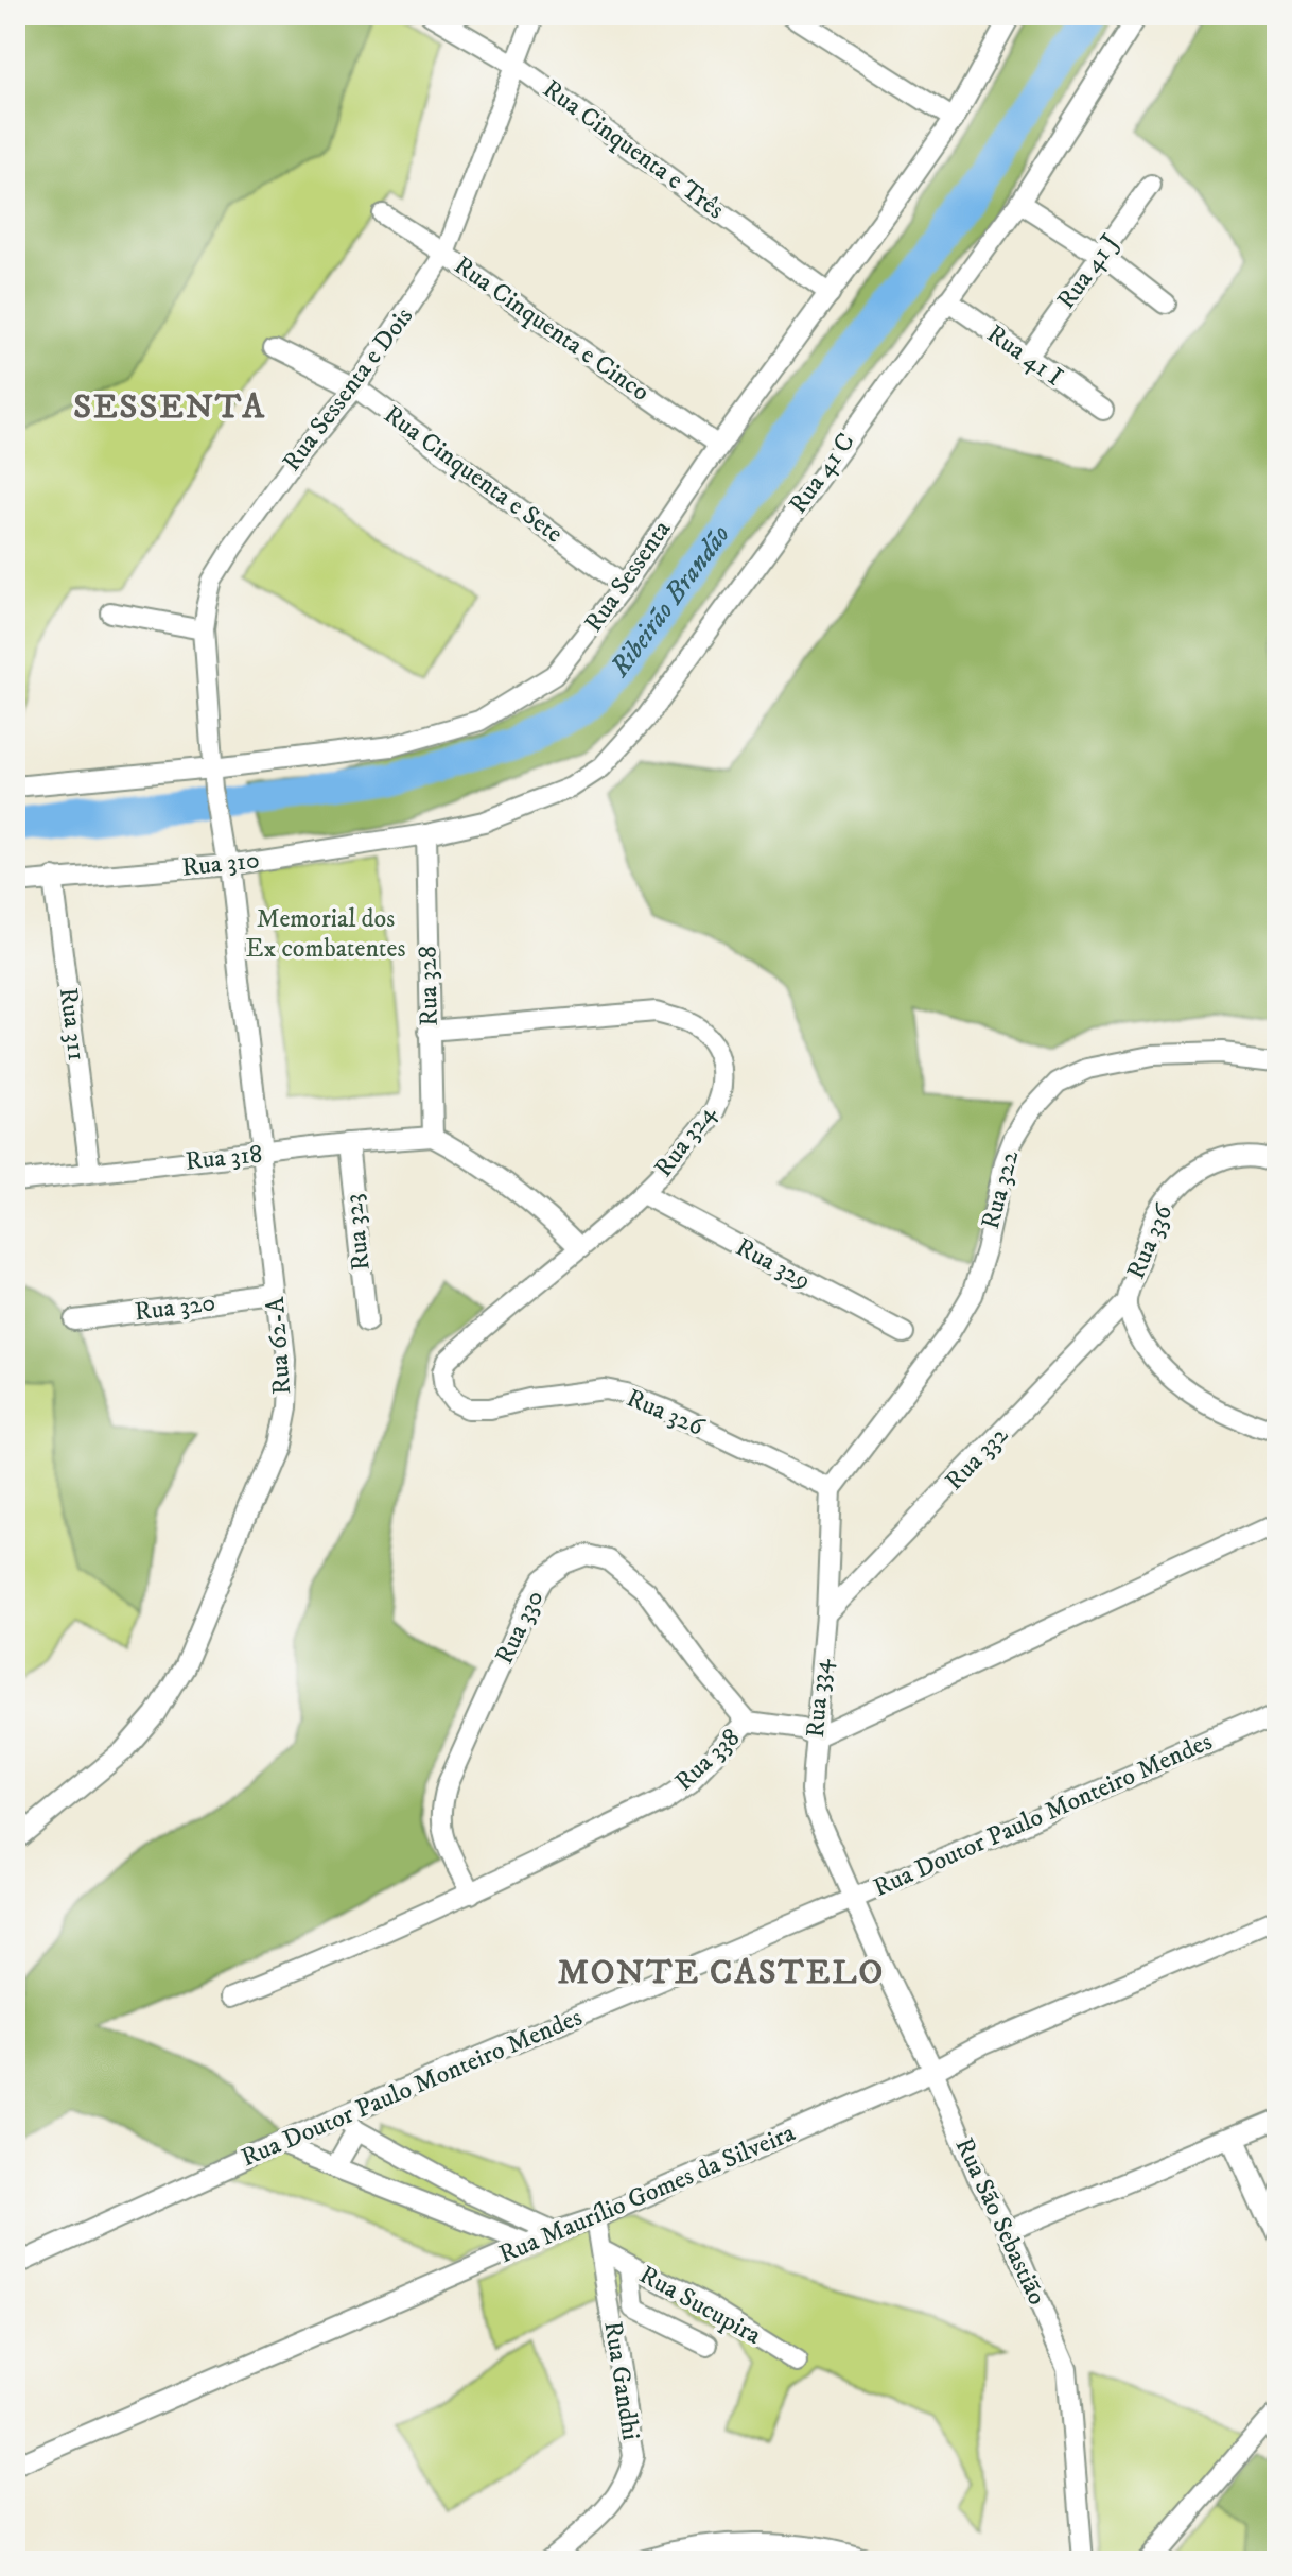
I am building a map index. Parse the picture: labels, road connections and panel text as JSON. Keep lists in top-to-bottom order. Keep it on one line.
{"streets":{"street":["Rua Cinquenta e Três","Rua 41 J","Rua Cinquenta e Cinco","Rua 41 I","Rua Sessenta e Dois","Rua 41 C","Rua Cinquenta e Sete","Rua Sessenta","Rua 310","Rua 328","Rua 311","Rua 324","Rua 318","Rua 322","Rua 323","Rua 336","Rua 329","Rua 320","Rua 62-A","Rua 326","Rua 332","Rua 330","Rua 334","Rua 338","Rua Doutor Paulo Monteiro Mendes","Rua Maurílio Gomes da Silveira","Rua São Sebastião","Rua Sucupira","Rua Gandhi"]},"crossings":[["Rua Cinquenta e Três","Rua Sessenta e Dois"],["Rua Cinquenta e Três","Rua Sessenta"],["Rua 41 J","Rua 41 I"],["Rua Cinquenta e Cinco","Rua Sessenta e Dois"],["Rua Cinquenta e Cinco","Rua Sessenta"],["Rua 41 I","Rua 41 C"],["Rua Sessenta e Dois","Rua Cinquenta e Sete"],["Rua Sessenta e Dois","Rua Sessenta"],["Rua Sessenta e Dois","Rua 62-A"],["Rua 41 C","Rua 310"],["Rua 41 C","Rua 328"],["Rua Cinquenta e Sete","Rua Sessenta"],["Rua 310","Rua 328"],["Rua 310","Rua 311"],["Rua 310","Rua 62-A"],["Rua 328","Rua 324"],["Rua 328","Rua 318"],["Rua 311","Rua 318"],["Rua 324","Rua 329"],["Rua 324","Rua 326"],["Rua 318","Rua 323"],["Rua 318","Rua 62-A"],["Rua 322","Rua 326"],["Rua 322","Rua 334"],["Rua 336","Rua 332"],["Rua 320","Rua 62-A"],["Rua 326","Rua 334"],["Rua 332","Rua 334"],["Rua 330","Rua 338"],["Rua 334","Rua 338"],["Rua 334","Rua Doutor Paulo Monteiro Mendes"],["Rua 334","Rua São Sebastião"],["Rua Doutor Paulo Monteiro Mendes","Rua São Sebastião"],["Rua Maurílio Gomes da Silveira","Rua São Sebastião"],["Rua Maurílio Gomes da Silveira","Rua Gandhi"],["Rua Sucupira","Rua Gandhi"]],"districts":["SESSENTA","MONTE CASTELO"],"water":["Ribeirão Brandão"],"parks":["Memorial dos Ex combatentes"]}
